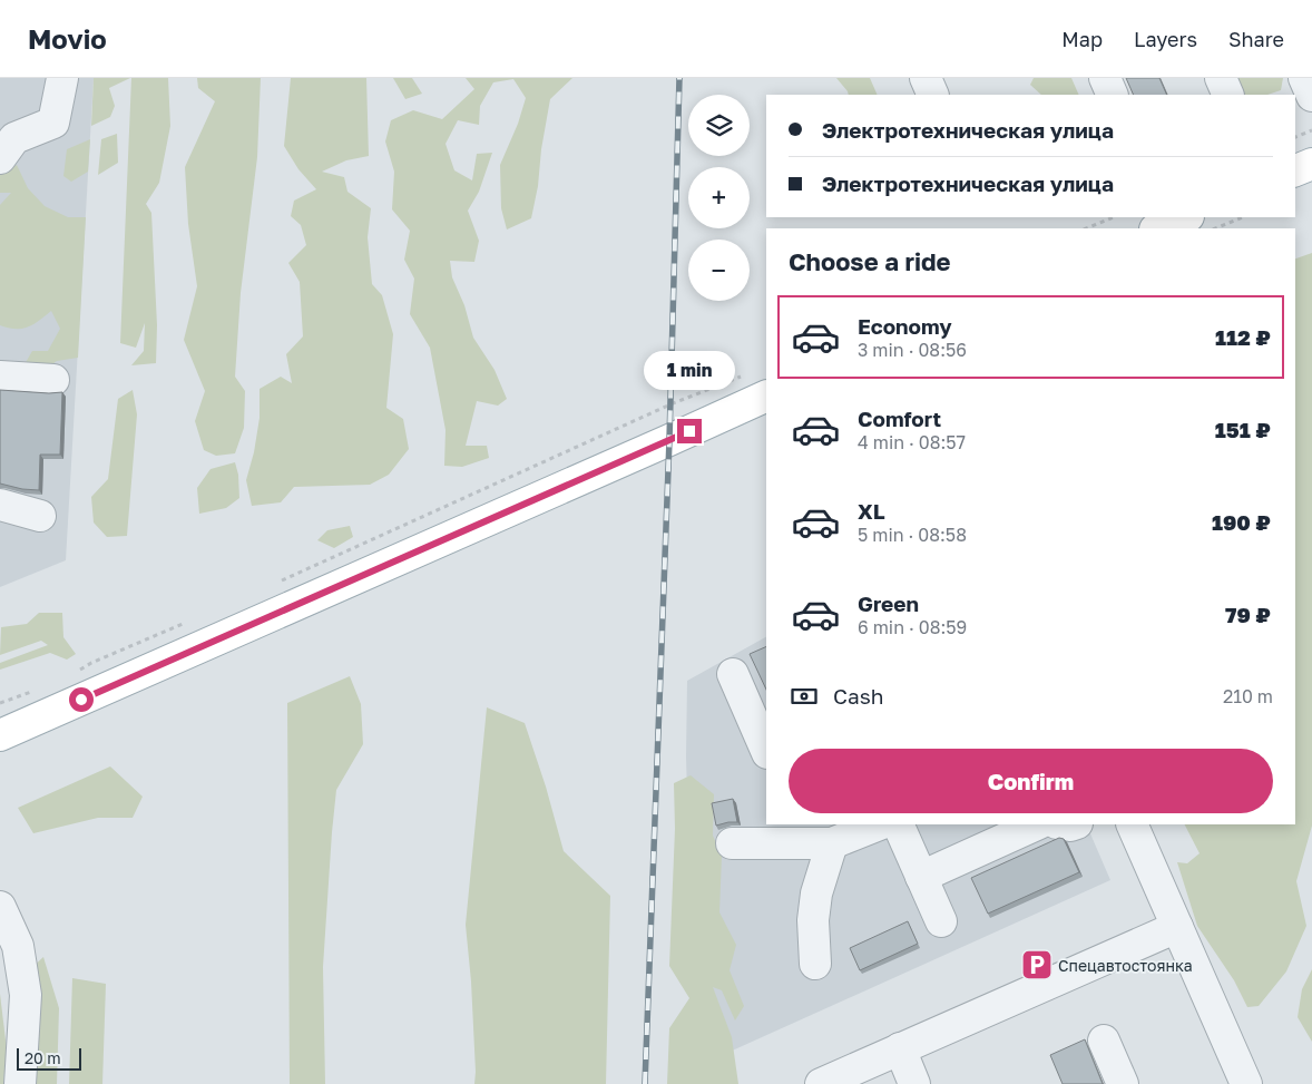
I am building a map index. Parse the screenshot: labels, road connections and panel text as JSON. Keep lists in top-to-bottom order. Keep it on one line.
{"places":{"parking":["Спецавтостоянка"]},"scale_bar":"20 m","page":{"header":"Movio","nav":["Map","Layers","Share"],"map_buttons":["+","−"],"banner":["Электротехническая улица","Электротехническая улица"],"heading":"Choose a ride","list":[{"name":"Economy","note":"3 min · 08:56","value":"112 ₽"},{"name":"Comfort","note":"4 min · 08:57","value":"151 ₽"},{"name":"XL","note":"5 min · 08:58","value":"190 ₽"},{"name":"Green","note":"6 min · 08:59","value":"79 ₽"}],"bubble":"1 min","pay":["Cash","210 m"],"buttons":"Confirm","scale":"20 m"}}
